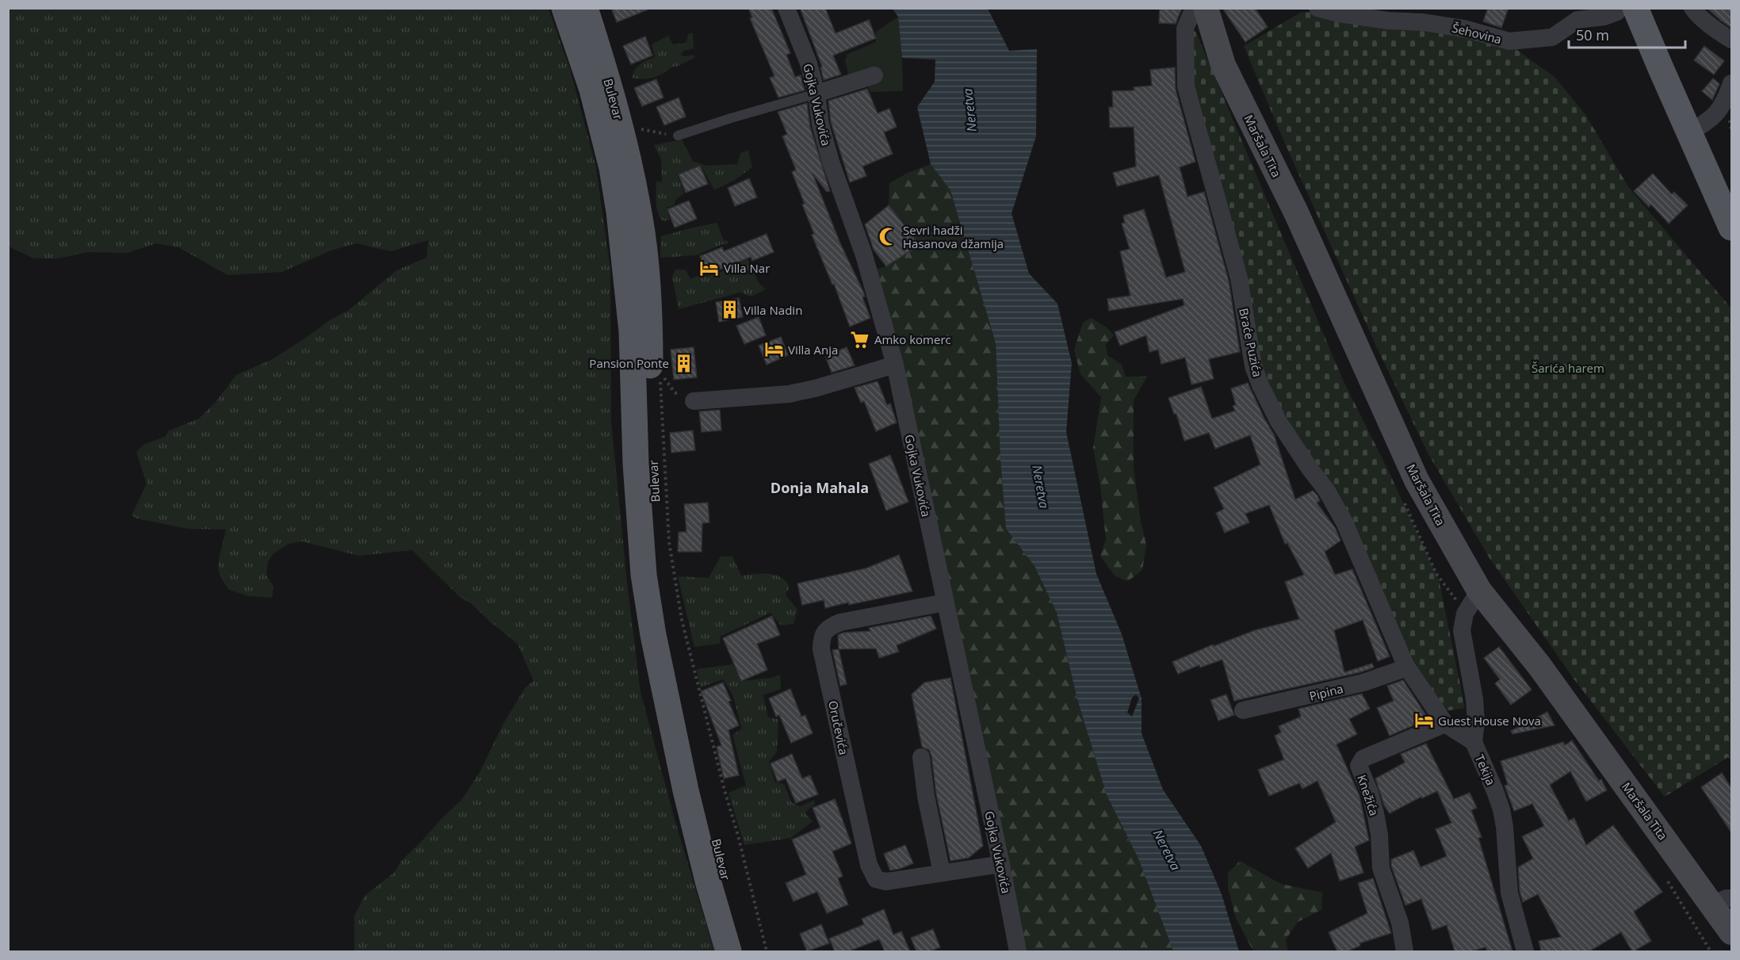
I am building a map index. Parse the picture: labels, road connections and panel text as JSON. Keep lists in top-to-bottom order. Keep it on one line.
{"streets":{"main road":["Bulevar"],"street":["Šehovina","Gojka Vukovića","Maršala Tita","Braće Puzića","Pipina","Oručevića","Tekija","Knežića"]},"crossings":[["Gojka Vukovića","Oručevića"],["Maršala Tita","Tekija"],["Braće Puzića","Pipina"],["Braće Puzića","Knežića"]],"districts":["Donja Mahala"],"water":["Neretva"],"parks":["Šarića harem"],"places":{"mosque":["Sevri hadži Hasanova džamija"],"hotel":["Villa Nar","Villa Anja","Guest House Nova"],"building":["Villa Nadin","Pansion Ponte"],"supermarket":["Amko komerc"]},"scale_bar":"50 m"}
